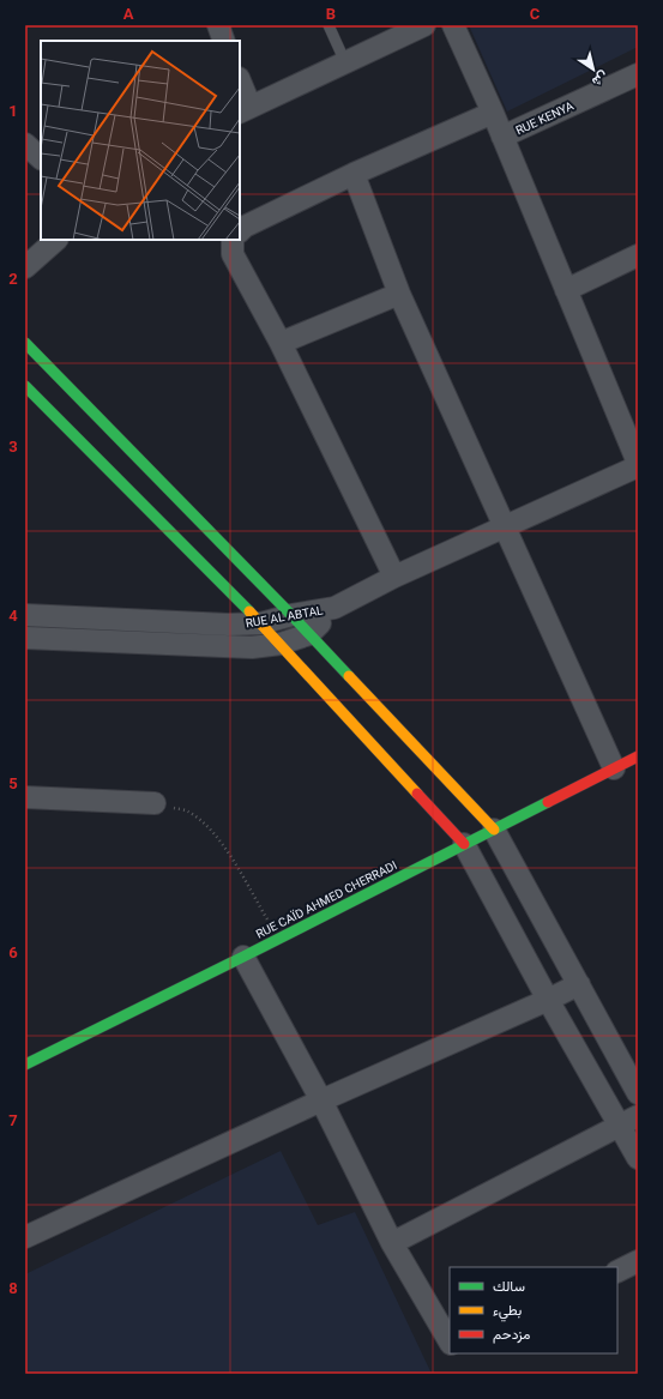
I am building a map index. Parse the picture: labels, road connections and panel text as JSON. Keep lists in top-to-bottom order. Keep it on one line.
{"streets":{"street":["RUE KENYA","RUE AL ABTAL","RUE CAÏD AHMED CHERRADI"]},"legend":["سالك","بطيء","مزدحم"],"north":"bottom right","grid":{"columns":["A","B","C"],"rows":["1","2","3","4","5","6","7","8"]}}
